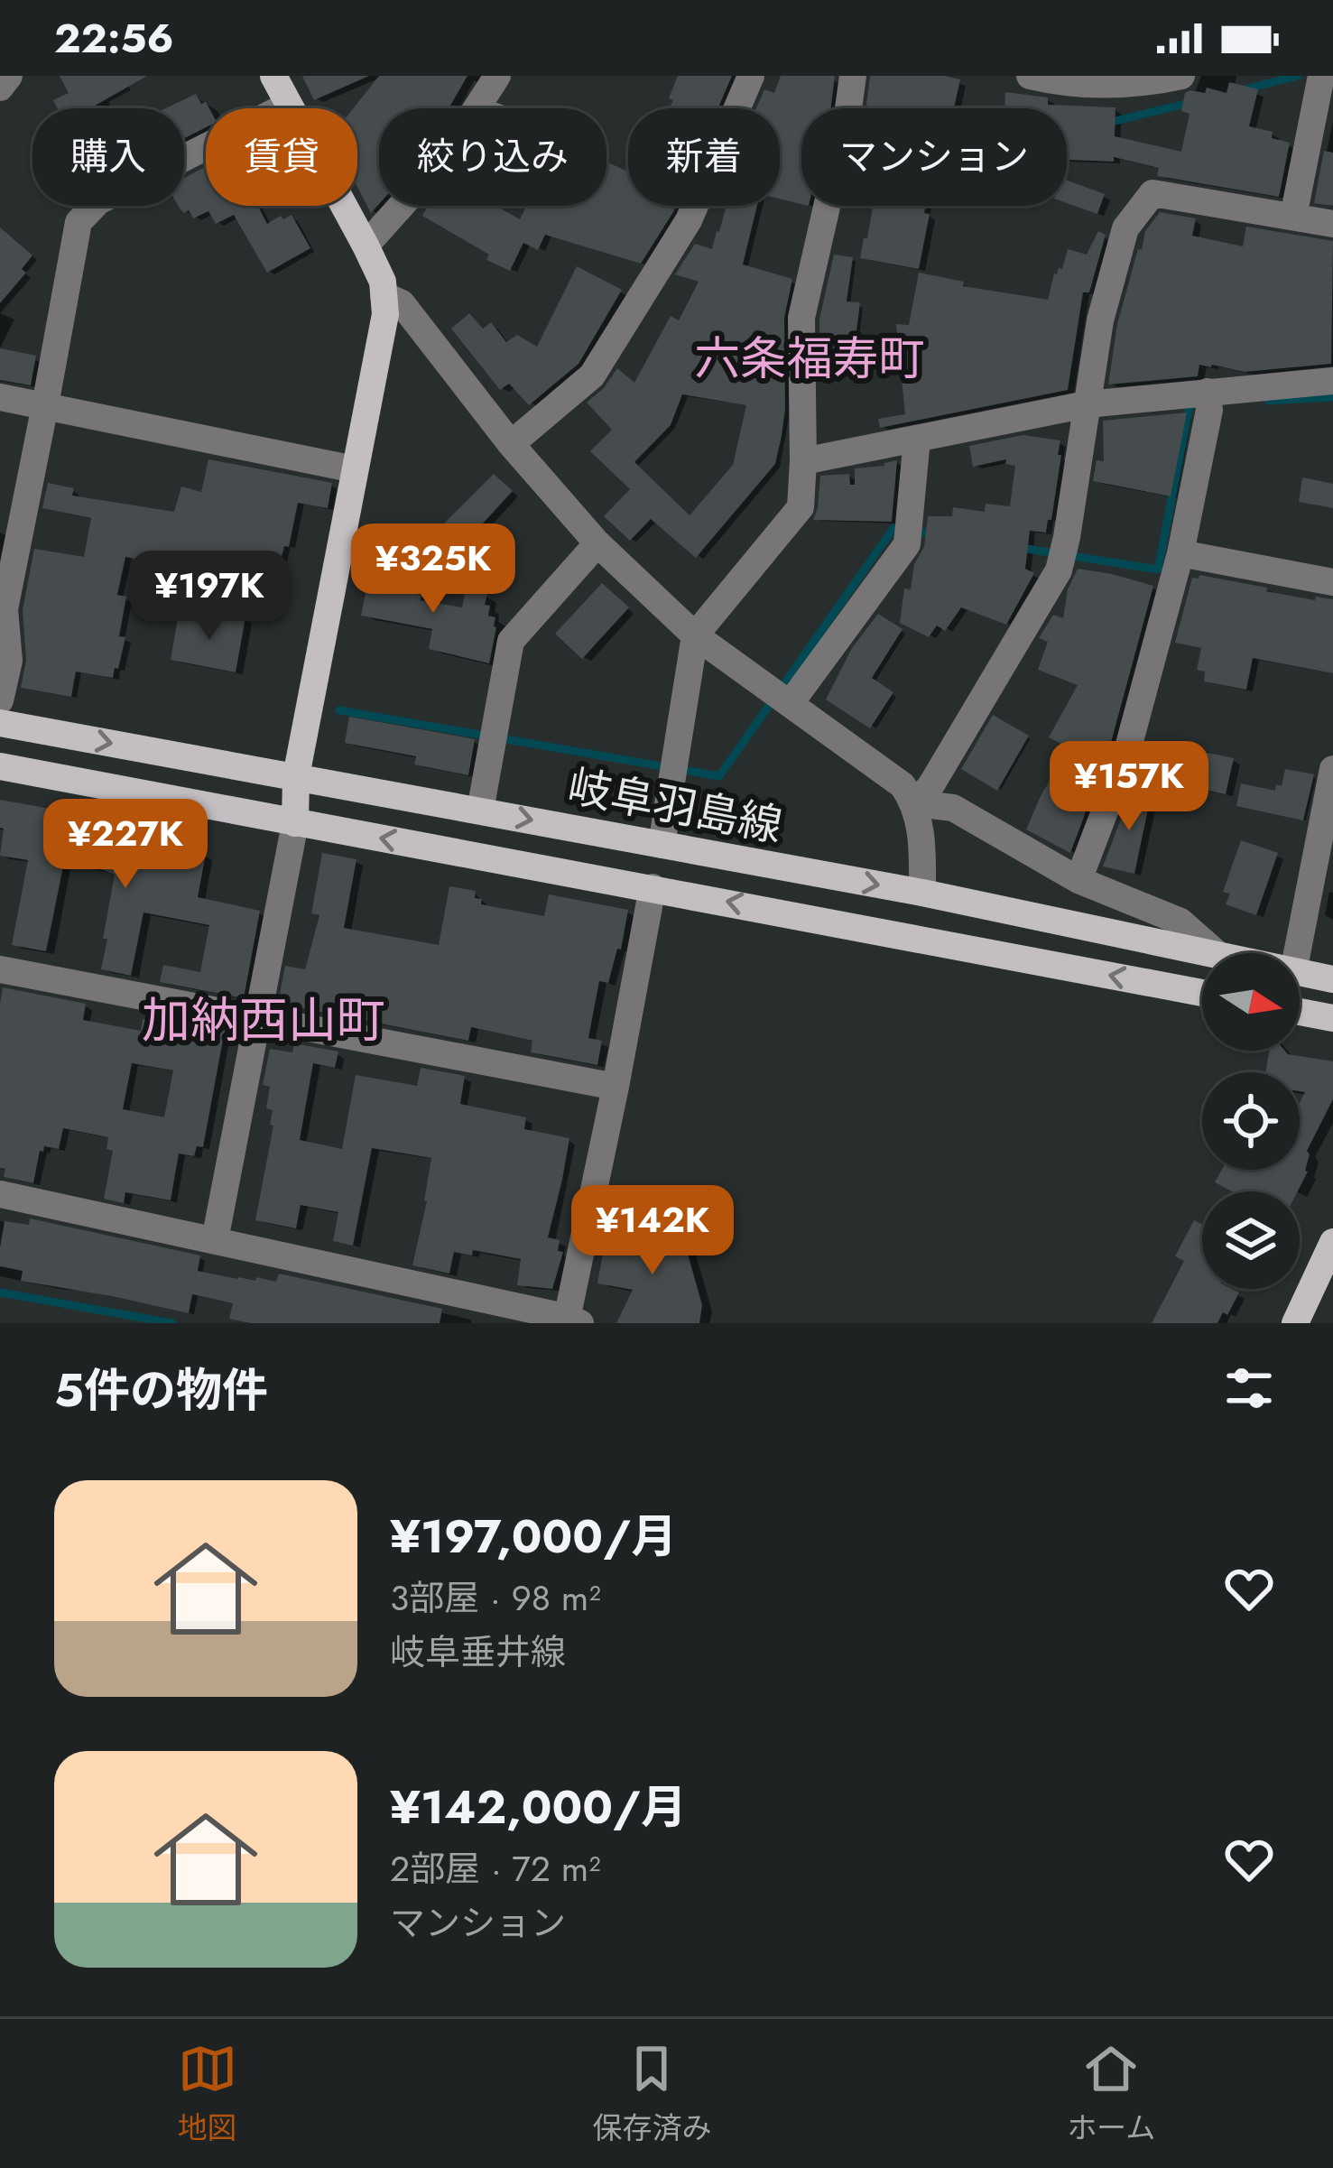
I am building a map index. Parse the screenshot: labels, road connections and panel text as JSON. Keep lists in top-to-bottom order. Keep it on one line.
{"streets":{"main road":["岐阜羽島線"]},"districts":["六条福寿町","加納西山町"],"north":"right","page":{"status":"22:56","chip":["購入","賃貸","絞り込み","新着","マンション"],"price":["¥325K","¥197K","¥157K","¥227K","¥142K"],"heading":"5件の物件","list":[{"name":"¥197,000/月","note":"3部屋 · 98 m² · 岐阜垂井線"},{"name":"¥142,000/月","note":"2部屋 · 72 m² · マンション"}],"tabs":["地図","保存済み","ホーム"]}}
